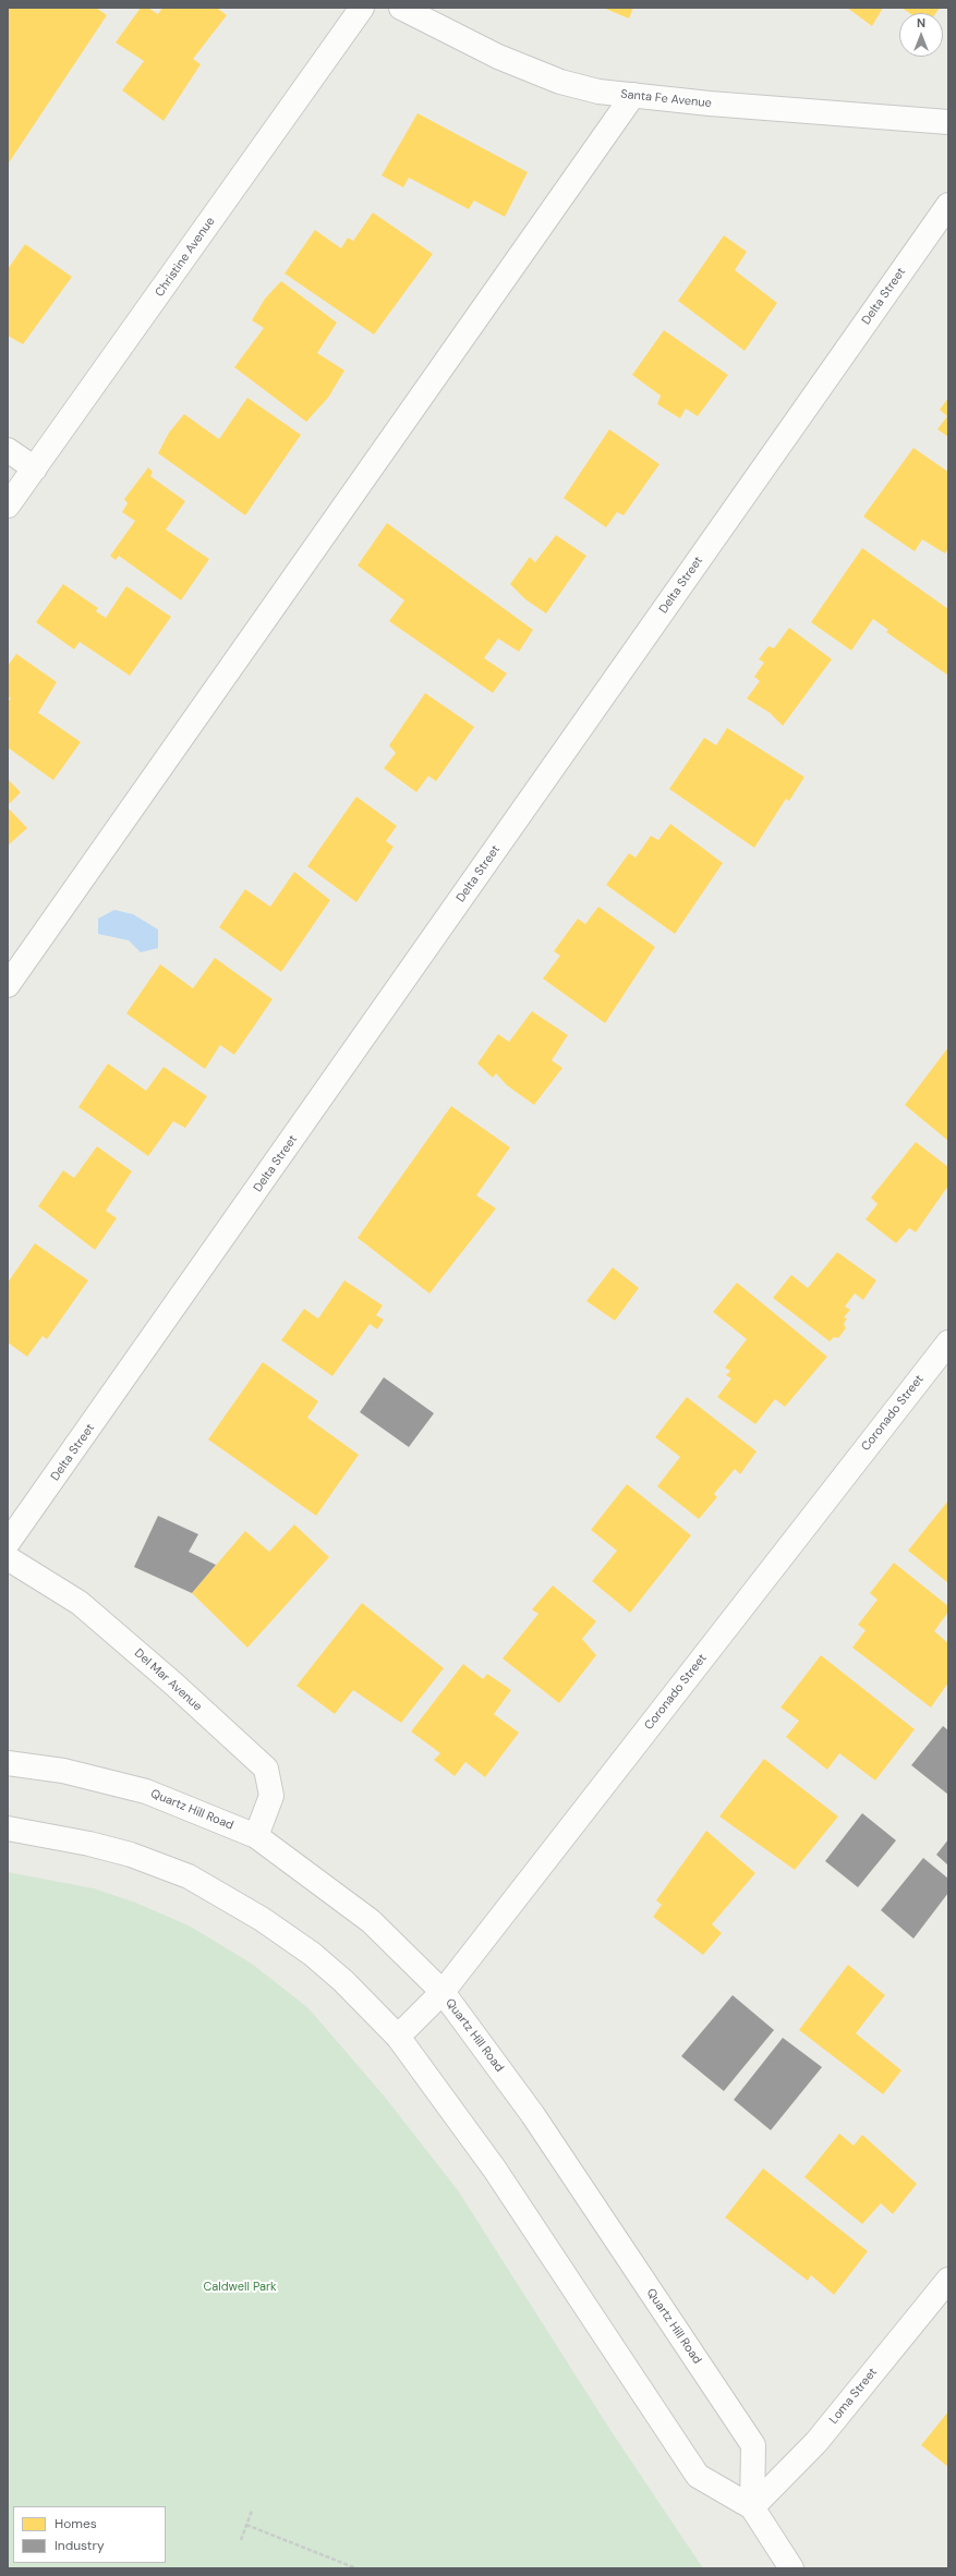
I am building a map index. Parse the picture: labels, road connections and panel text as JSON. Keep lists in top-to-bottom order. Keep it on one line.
{"streets":{"street":["Santa Fe Avenue","Christine Avenue","Delta Street","Coronado Street","Del Mar Avenue","Quartz Hill Road","Loma Street"]},"crossings":[["Coronado Street","Quartz Hill Road"],["Del Mar Avenue","Quartz Hill Road"],["Quartz Hill Road","Loma Street"]],"parks":["Caldwell Park"],"legend":["Homes","Industry"],"north":"top"}
